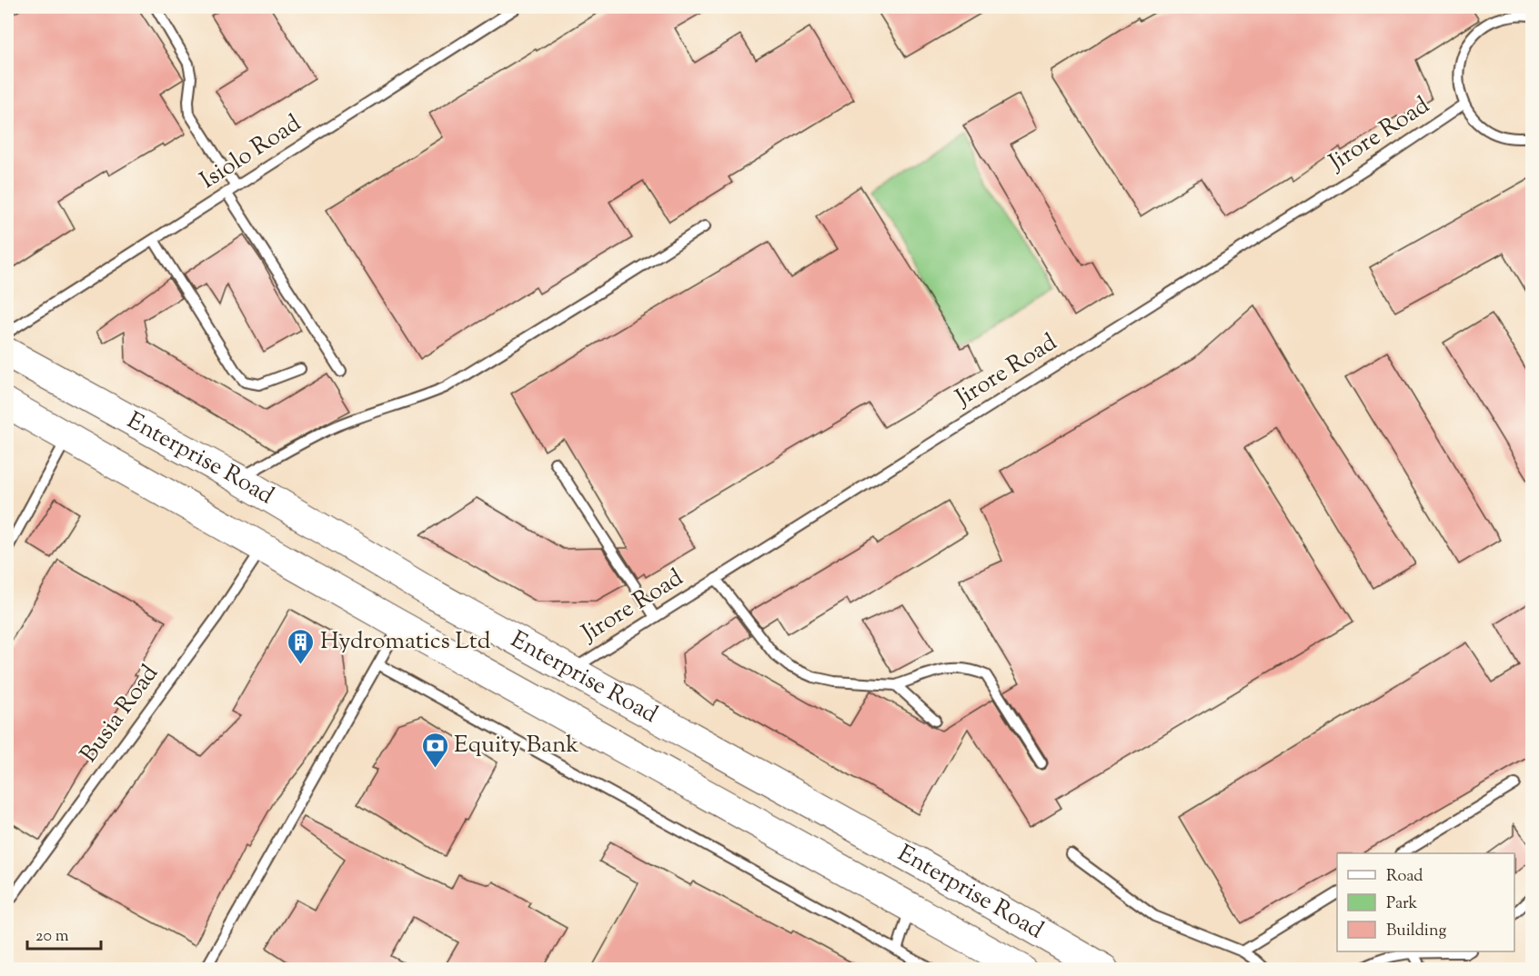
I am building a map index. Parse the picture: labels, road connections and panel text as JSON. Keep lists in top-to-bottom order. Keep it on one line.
{"streets":{"main road":["Enterprise Road"],"lane":["Jirore Road","Isiolo Road","Busia Road"]},"crossings":[["Jirore Road","Enterprise Road"],["Enterprise Road","Busia Road"]],"places":{"building":["Hydromatics Ltd"],"bank":["Equity Bank"]},"legend":["Road","Park","Building"],"scale_bar":"20 m"}
